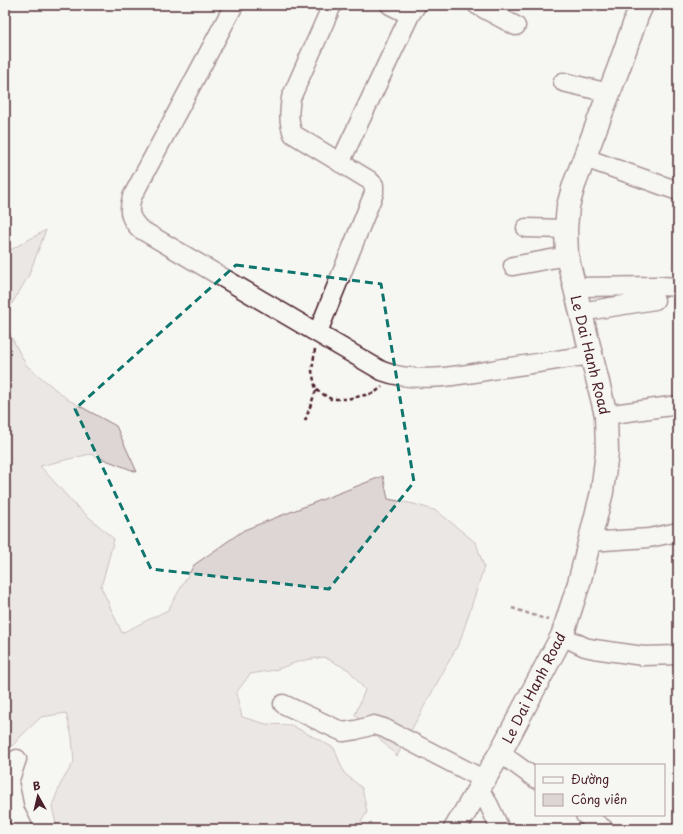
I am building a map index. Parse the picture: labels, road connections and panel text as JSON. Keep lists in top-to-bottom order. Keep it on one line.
{"streets":{"main road":["Le Dai Hanh Road"]},"legend":["Đường","Công viên"],"north":"top"}
